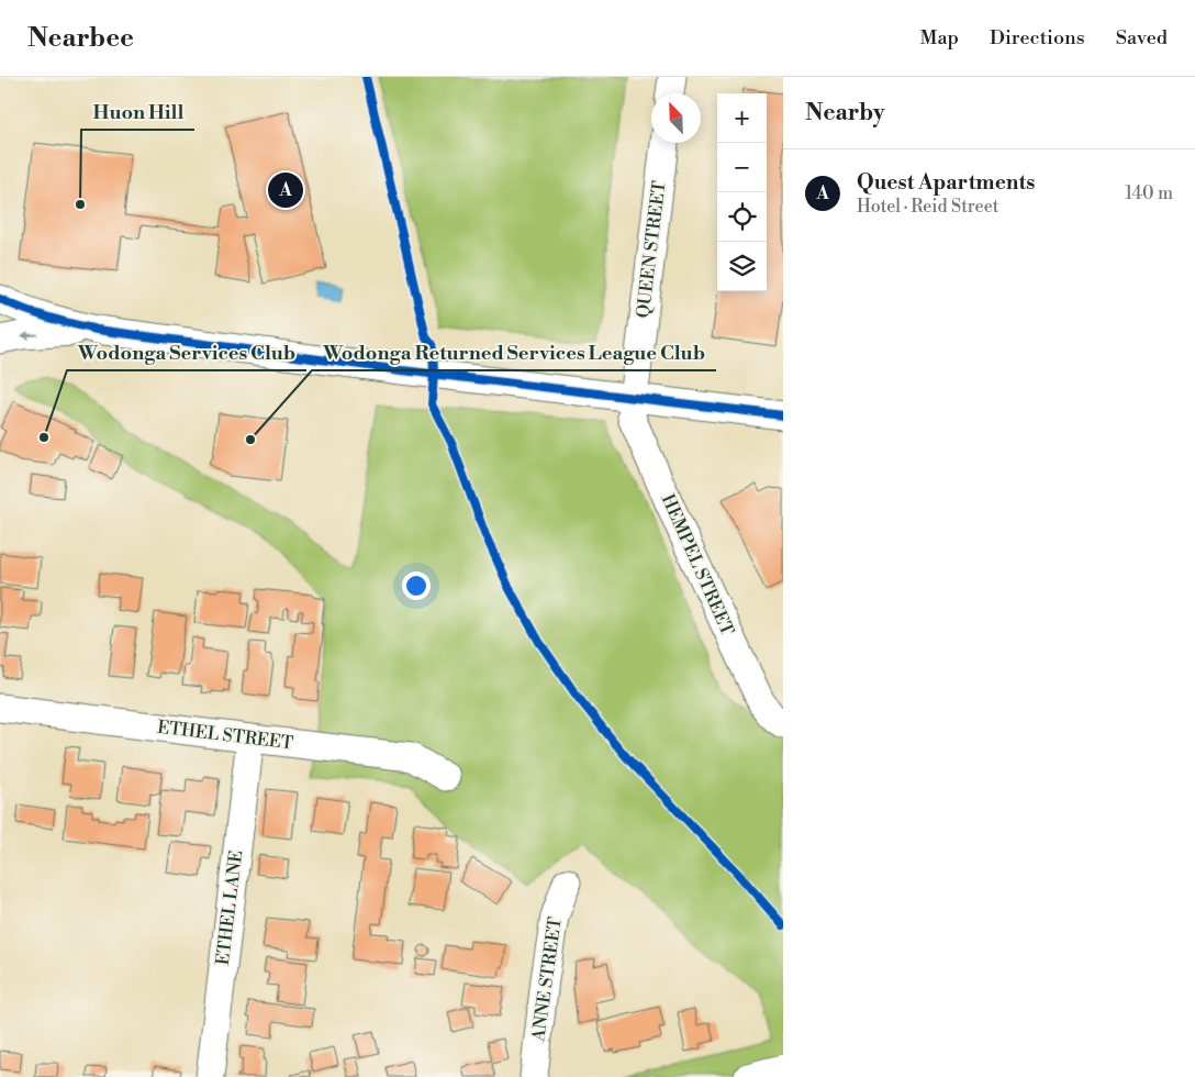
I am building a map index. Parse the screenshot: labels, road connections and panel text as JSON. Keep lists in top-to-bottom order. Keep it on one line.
{"streets":{"street":["QUEEN STREET","HEMPEL STREET","ETHEL STREET","ETHEL LANE","ANNE STREET"]},"crossings":[["QUEEN STREET","HEMPEL STREET"],["ETHEL STREET","ETHEL LANE"]],"places":["Huon Hill","Wodonga Services Club","Wodonga Returned Services League Club"],"north":"top left","page":{"header":"Nearbee","nav":["Map","Directions","Saved"],"heading":"Nearby","map_buttons":["+","−"],"list":[{"mark":"A","name":"Quest Apartments","note":"Hotel · Reid Street","value":"140 m"}],"pins":"A"}}
